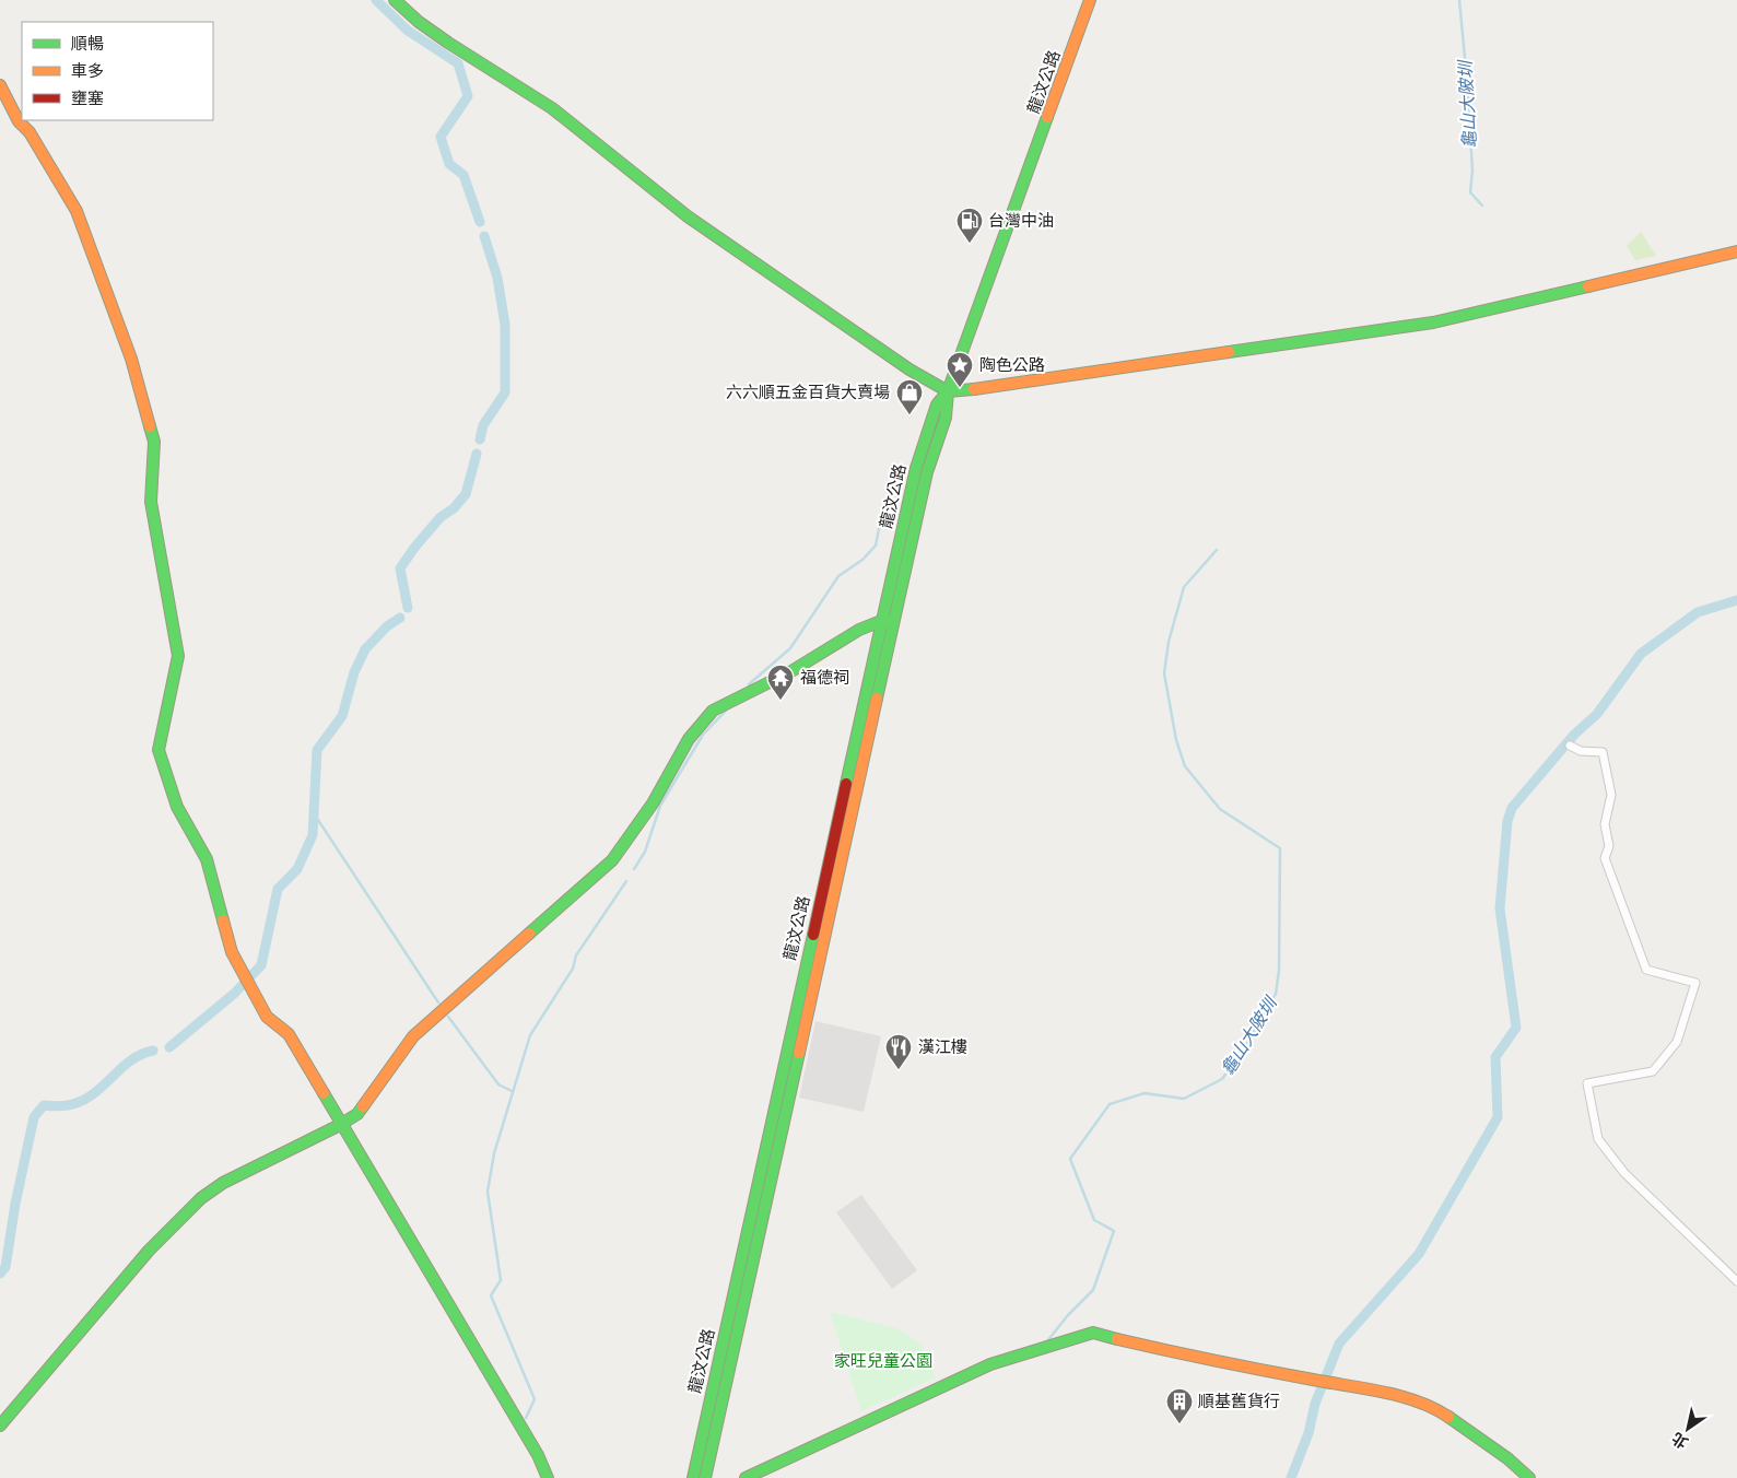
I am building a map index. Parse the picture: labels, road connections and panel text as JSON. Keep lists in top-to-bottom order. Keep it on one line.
{"streets":{"main road":["龍汶公路"]},"water":["龜山大陂圳"],"parks":["家旺兒童公園"],"places":{"fuel station":["台灣中油"],"place":["陶色公路"],"shop":["六六順五金百貨大賣場"],"temple":["福德祠"],"restaurant":["漢江樓"],"building":["順基舊貨行"]},"legend":["順暢","車多","壅塞"],"north":"bottom left"}
